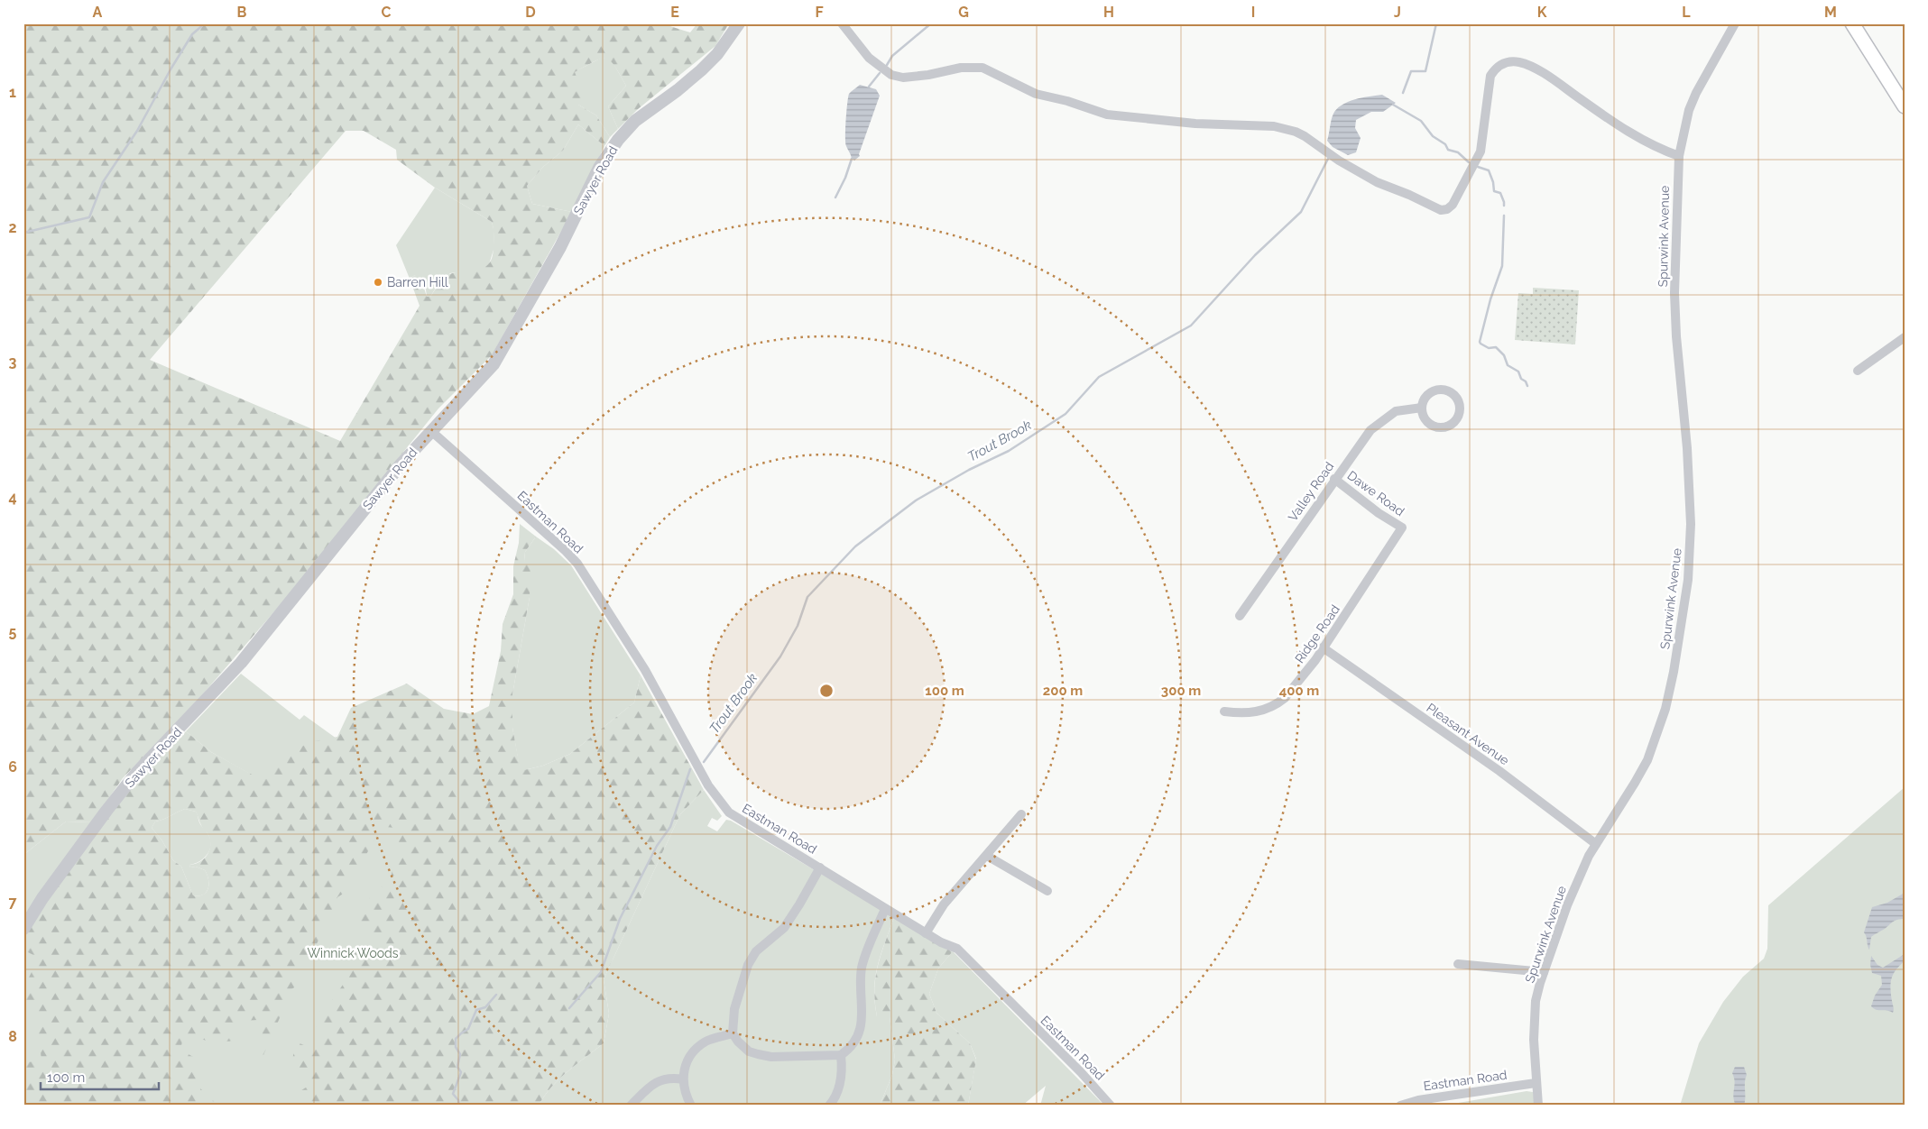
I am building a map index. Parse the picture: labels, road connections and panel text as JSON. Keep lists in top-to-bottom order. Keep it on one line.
{"streets":{"street":["Sawyer Road","Spurwink Avenue","Valley Road","Dawe Road","Eastman Road","Ridge Road","Pleasant Avenue"]},"crossings":[["Sawyer Road","Eastman Road"],["Spurwink Avenue","Eastman Road"],["Spurwink Avenue","Pleasant Avenue"],["Valley Road","Dawe Road"],["Dawe Road","Ridge Road"],["Ridge Road","Pleasant Avenue"]],"water":["Trout Brook"],"parks":["Winnick Woods"],"places":["Barren Hill"],"scale_bar":"100 m","grid":{"columns":["A","B","C","D","E","F","G","H","I","J","K","L","M"],"rows":["1","2","3","4","5","6","7","8"]},"rings":["100 m","200 m","300 m","400 m"]}
